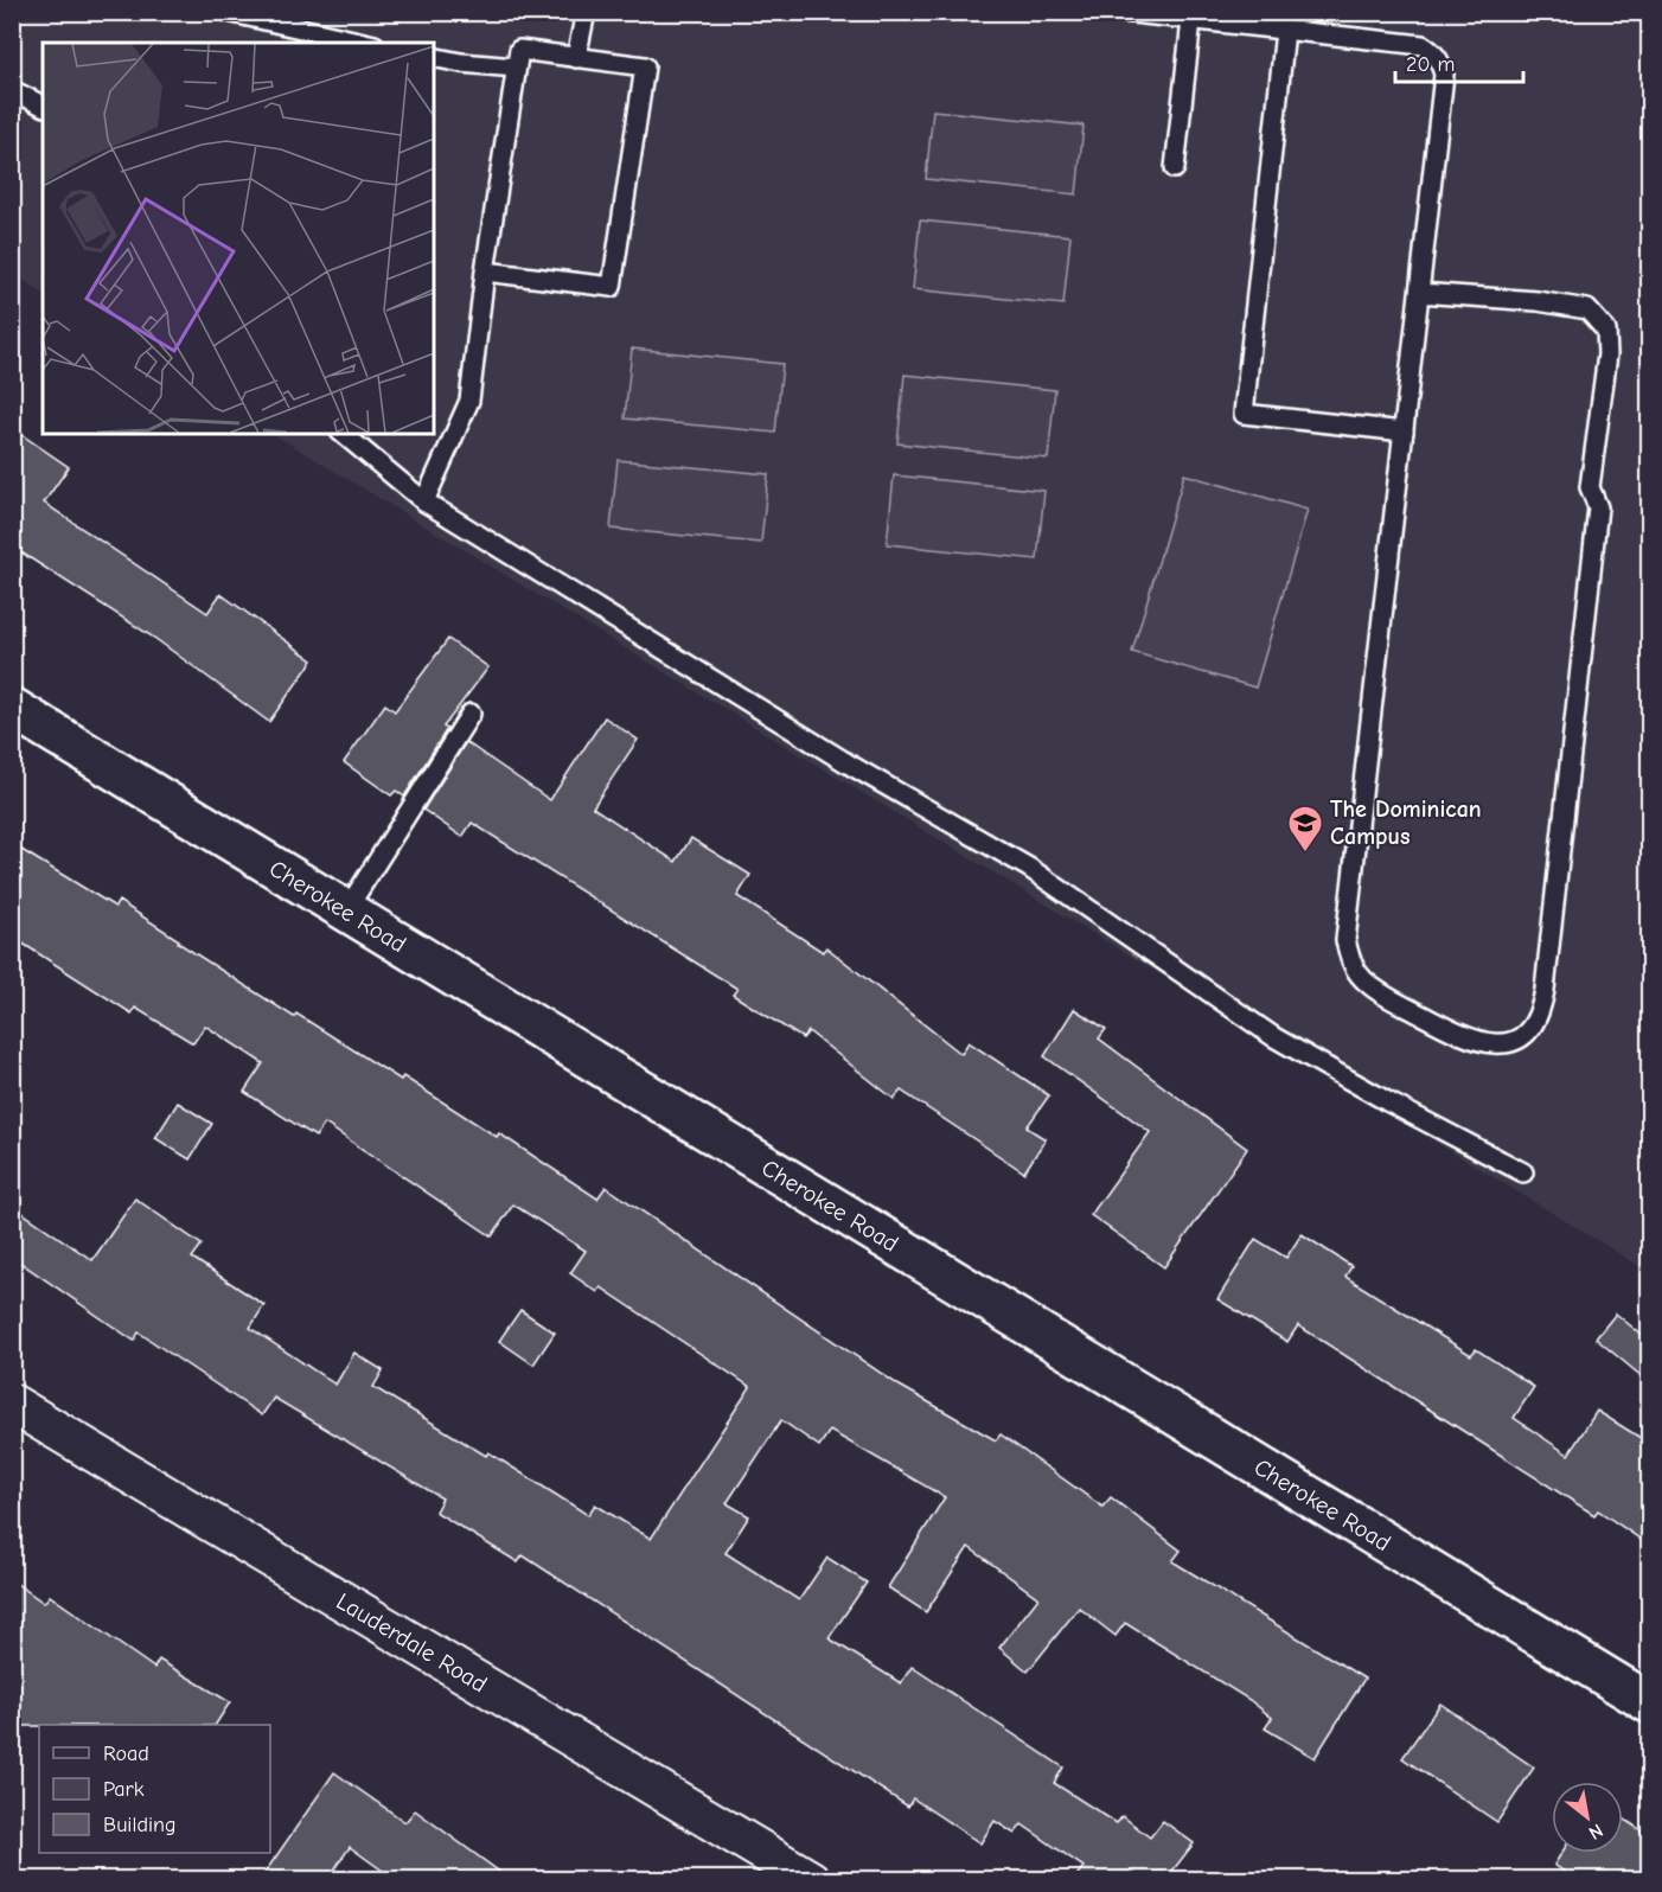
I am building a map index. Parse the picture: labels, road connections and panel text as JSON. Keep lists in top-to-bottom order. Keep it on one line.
{"streets":{"street":["Cherokee Road","Lauderdale Road"]},"places":{"school or university":["The Dominican Campus"]},"legend":["Road","Park","Building"],"scale_bar":"20 m","north":"bottom right"}
